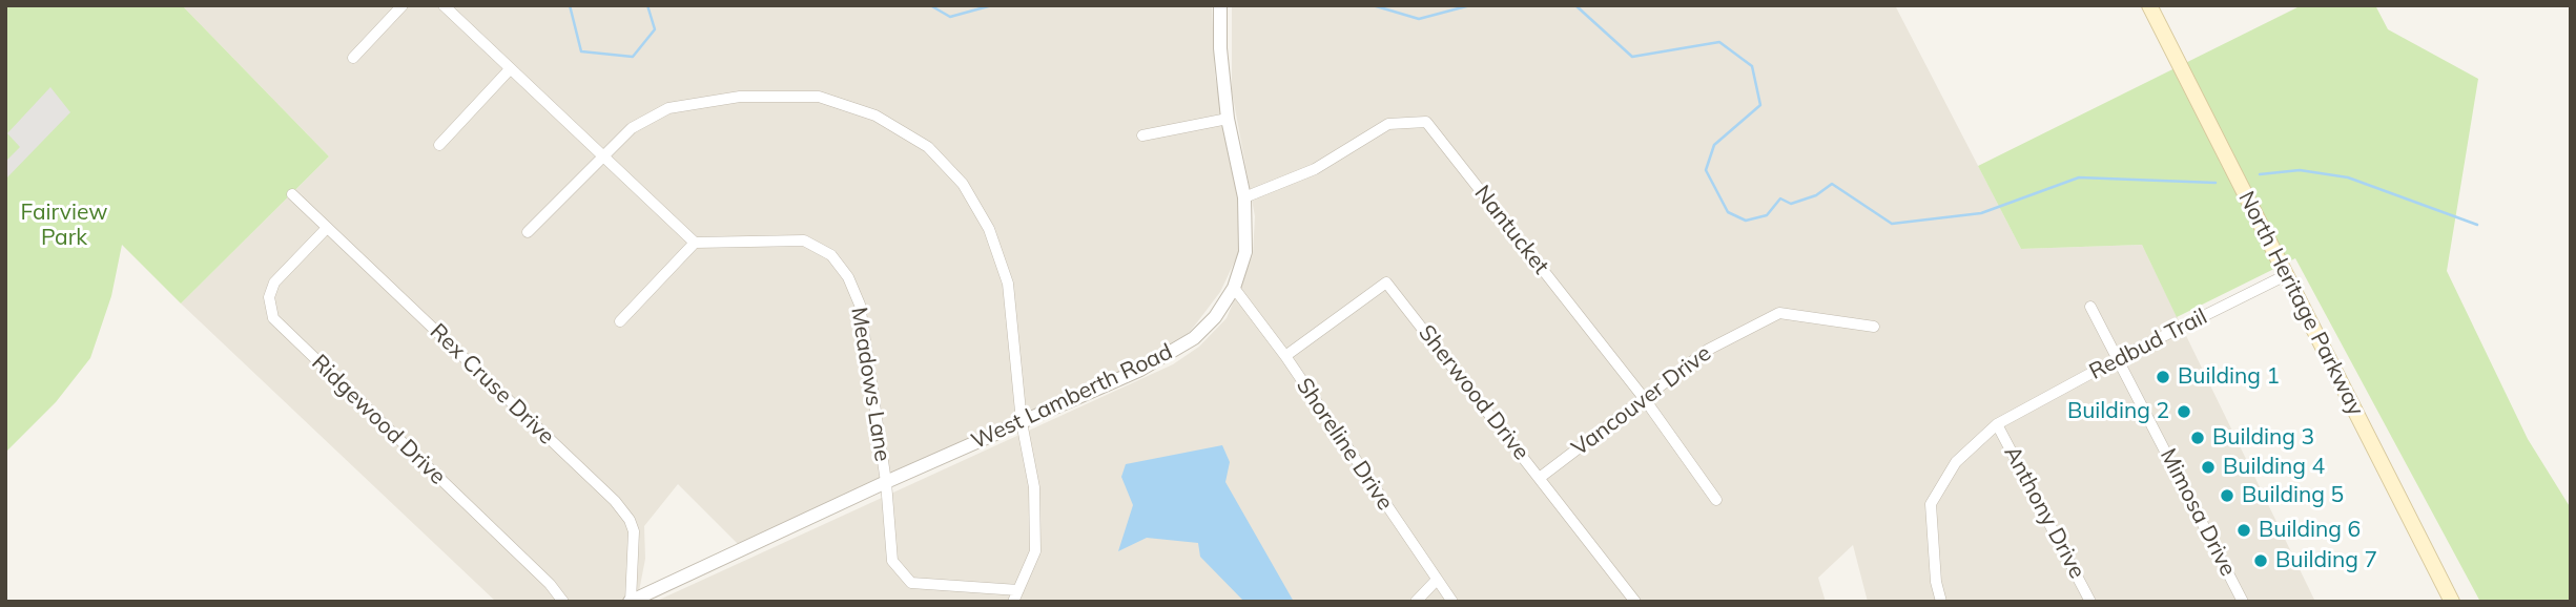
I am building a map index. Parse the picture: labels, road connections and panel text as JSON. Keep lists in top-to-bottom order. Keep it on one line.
{"streets":{"main road":["North Heritage Parkway"],"street":["Nantucket","Redbud Trail","Rex Cruse Drive","Meadows Lane","Sherwood Drive","West Lamberth Road","Vancouver Drive","Ridgewood Drive","Shoreline Drive","Anthony Drive","Mimosa Drive"]},"crossings":[["Nantucket","West Lamberth Road"],["Nantucket","Vancouver Drive"],["North Heritage Parkway","Redbud Trail"],["Redbud Trail","Anthony Drive"],["Redbud Trail","Mimosa Drive"],["Rex Cruse Drive","West Lamberth Road"],["Rex Cruse Drive","Ridgewood Drive"],["Meadows Lane","West Lamberth Road"],["Sherwood Drive","Vancouver Drive"],["Sherwood Drive","Shoreline Drive"],["West Lamberth Road","Shoreline Drive"]],"parks":["Fairview Park"],"places":["Building 1","Building 2","Building 3","Building 4","Building 5","Building 6","Building 7"]}
